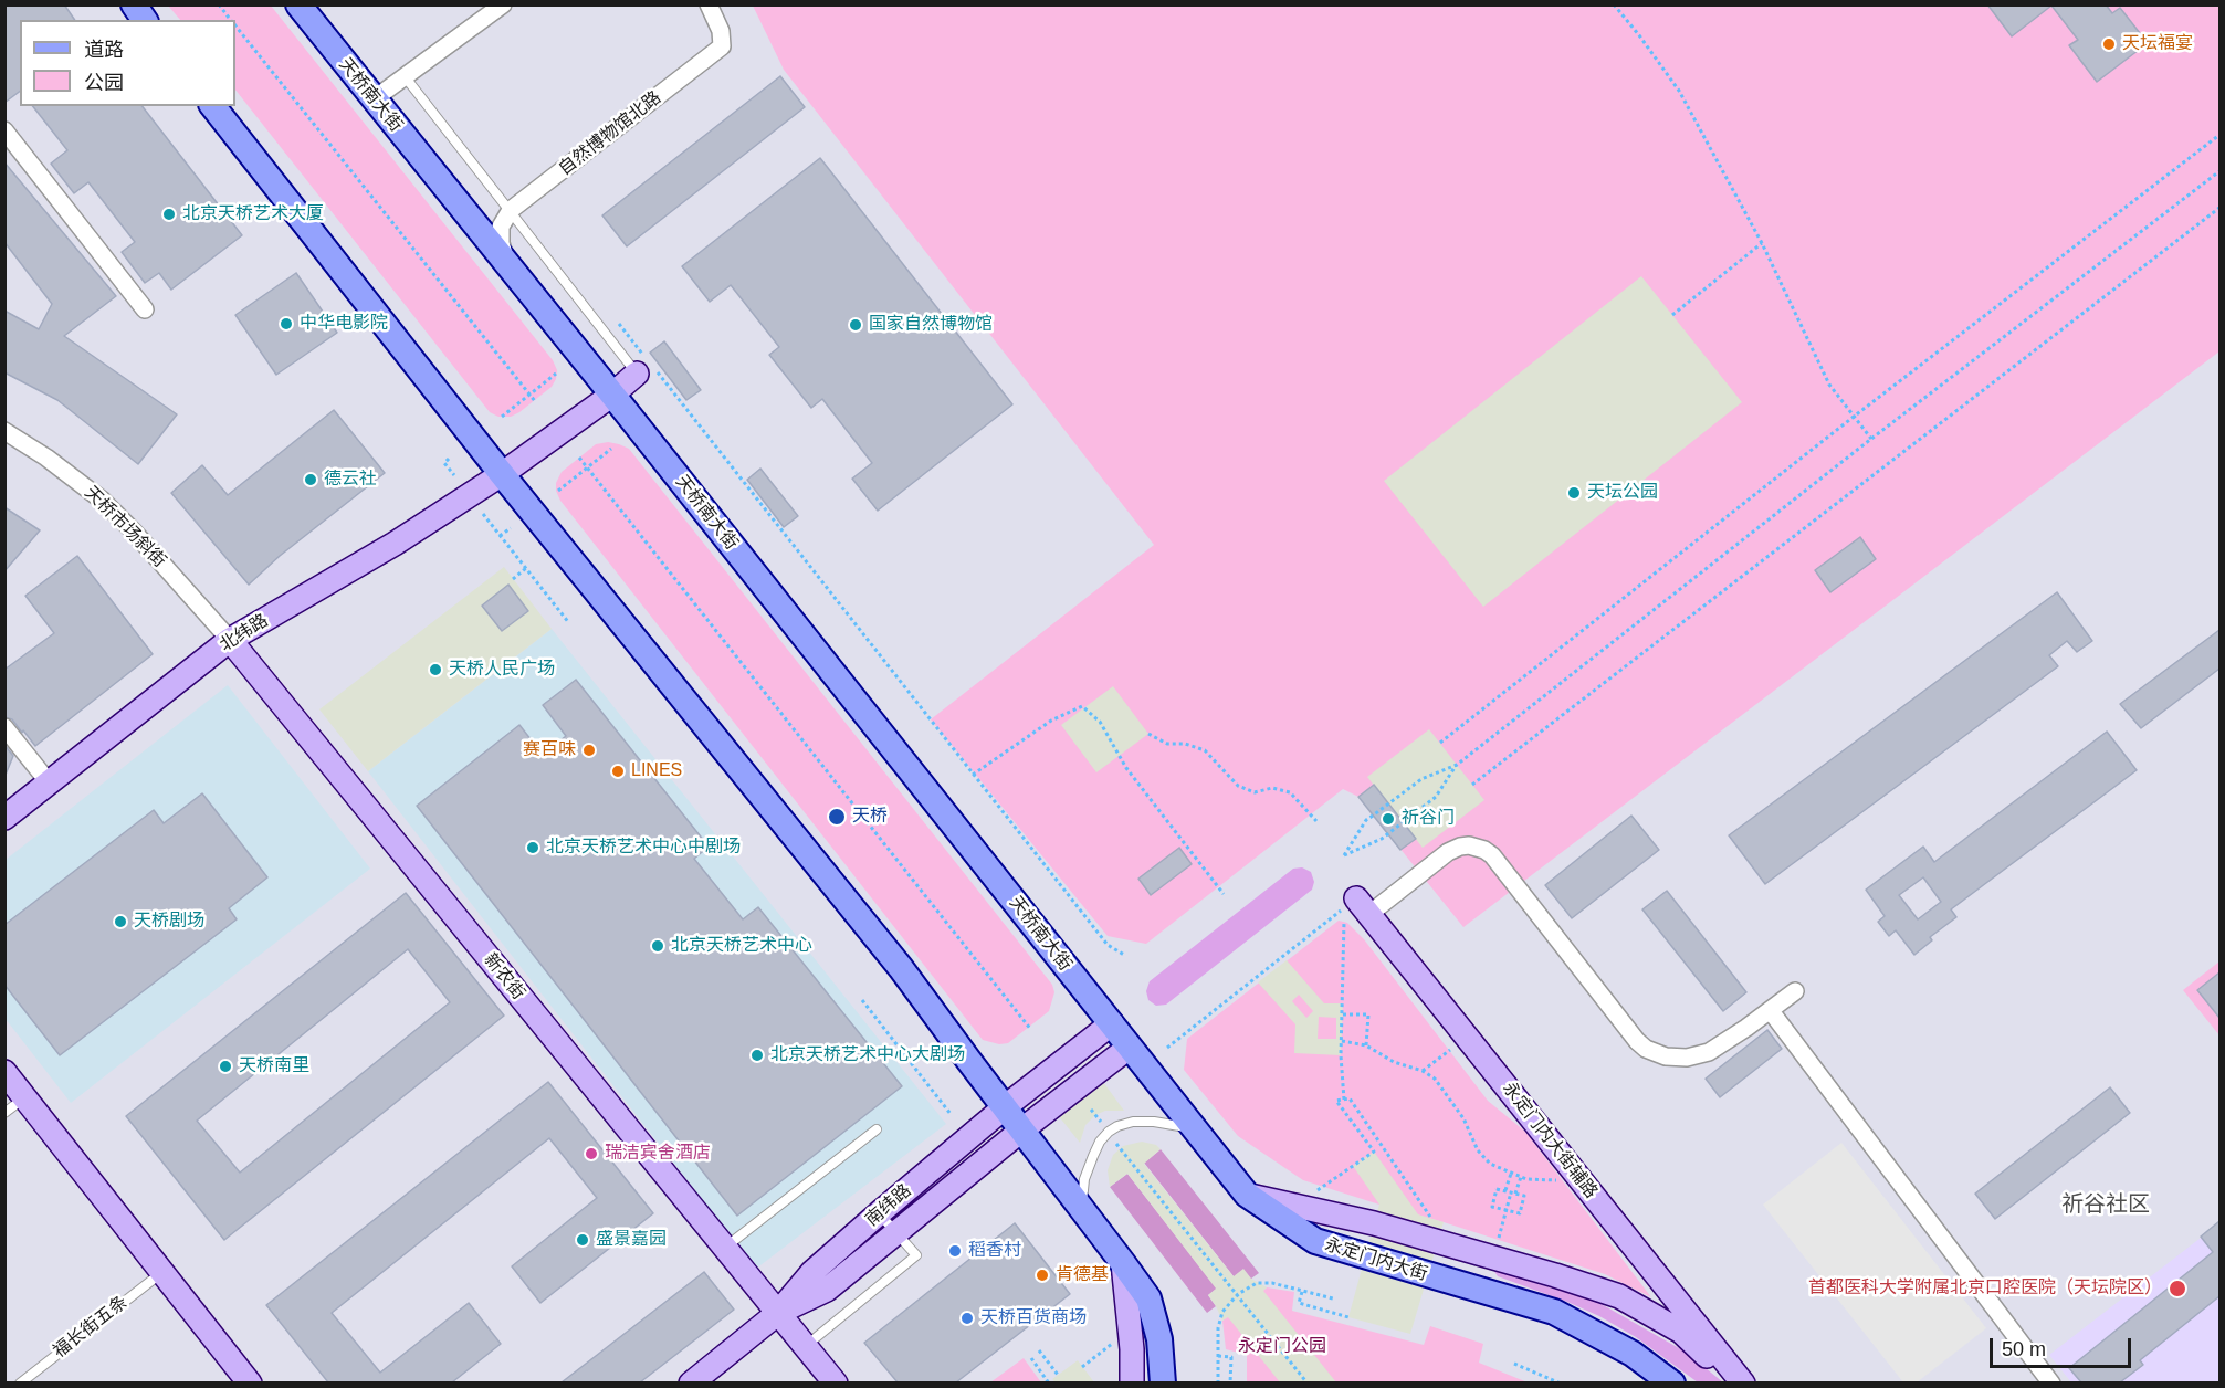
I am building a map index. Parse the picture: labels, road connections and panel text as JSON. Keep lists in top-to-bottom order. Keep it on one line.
{"streets":{"main road":["天桥南大街","永定门内大街"],"street":["自然博物馆北路","天桥市场斜街","北纬路","新农街","永定门内大街辅路","南纬路"],"lane":["福长街五条"]},"crossings":[["天桥南大街","北纬路"],["天桥南大街","南纬路"],["天桥南大街","永定门内大街"],["天桥市场斜街","北纬路"],["天桥市场斜街","新农街"],["北纬路","新农街"],["新农街","南纬路"],["南纬路","永定门内大街"]],"districts":["祈谷社区"],"parks":["永定门公园"],"places":["天坛福宴","北京天桥艺术大厦","中华电影院","国家自然博物馆","德云社","天坛公园","天桥人民广场","赛百味","LINES","天桥","祈谷门","北京天桥艺术中心中剧场","天桥剧场","北京天桥艺术中心","北京天桥艺术中心大剧场","天桥南里","瑞洁宾舍酒店","盛景嘉园","稻香村","肯德基","首都医科大学附属北京口腔医院（天坛院区）","天桥百货商场"],"legend":["道路","公园"],"scale_bar":"50 m"}
